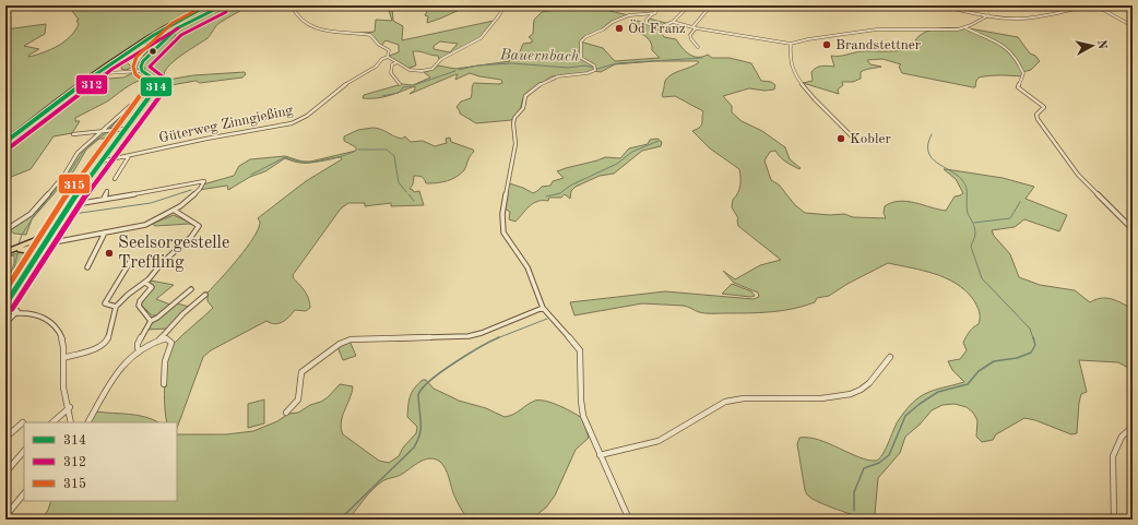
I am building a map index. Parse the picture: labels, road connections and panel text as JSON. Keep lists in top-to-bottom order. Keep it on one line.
{"streets":{"street":["Güterweg Zinngießing"]},"water":["Bauernbach"],"places":["Öd Franz","Brandstettner","Kobler","Seelsorgestelle Treffling"],"lines":["transit line 314","transit line 315","transit line 312"],"legend":["314","312","315"],"north":"right"}
